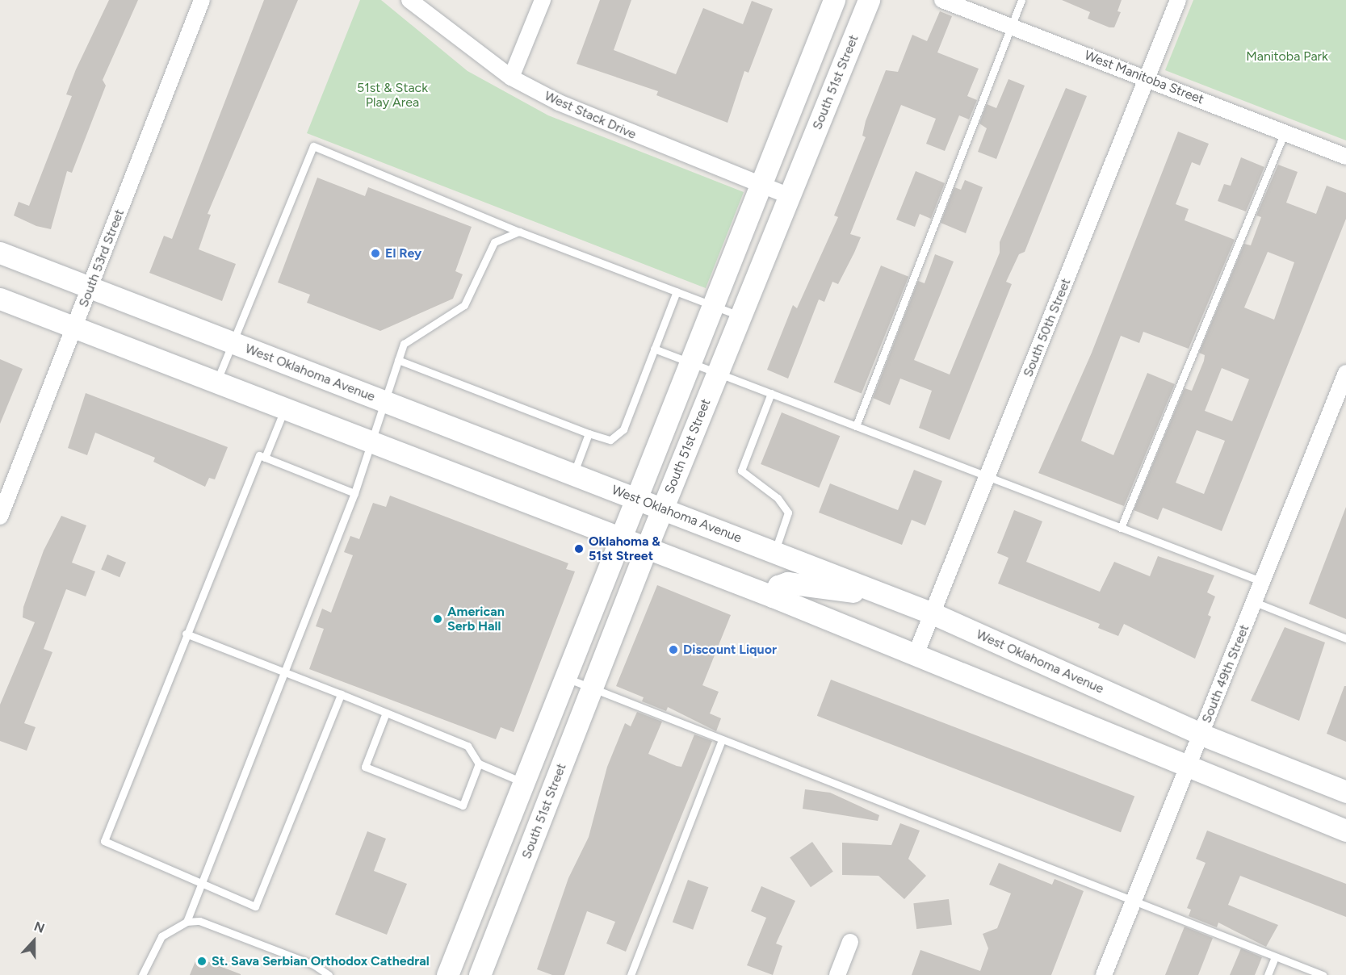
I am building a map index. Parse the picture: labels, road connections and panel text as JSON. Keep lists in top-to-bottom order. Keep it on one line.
{"streets":{"main road":["South 51st Street","West Oklahoma Avenue"],"street":["West Manitoba Street","West Stack Drive","South 53rd Street","South 50th Street","South 49th Street"]},"crossings":[["West Manitoba Street","South 50th Street"],["South 51st Street","West Stack Drive"],["South 51st Street","West Oklahoma Avenue"],["South 53rd Street","West Oklahoma Avenue"],["South 50th Street","West Oklahoma Avenue"],["West Oklahoma Avenue","South 49th Street"]],"parks":["Manitoba Park","51st & Stack Play Area"],"places":["El Rey","Oklahoma & 51st Street","American Serb Hall","Discount Liquor","St. Sava Serbian Orthodox Cathedral"],"north":"top"}
